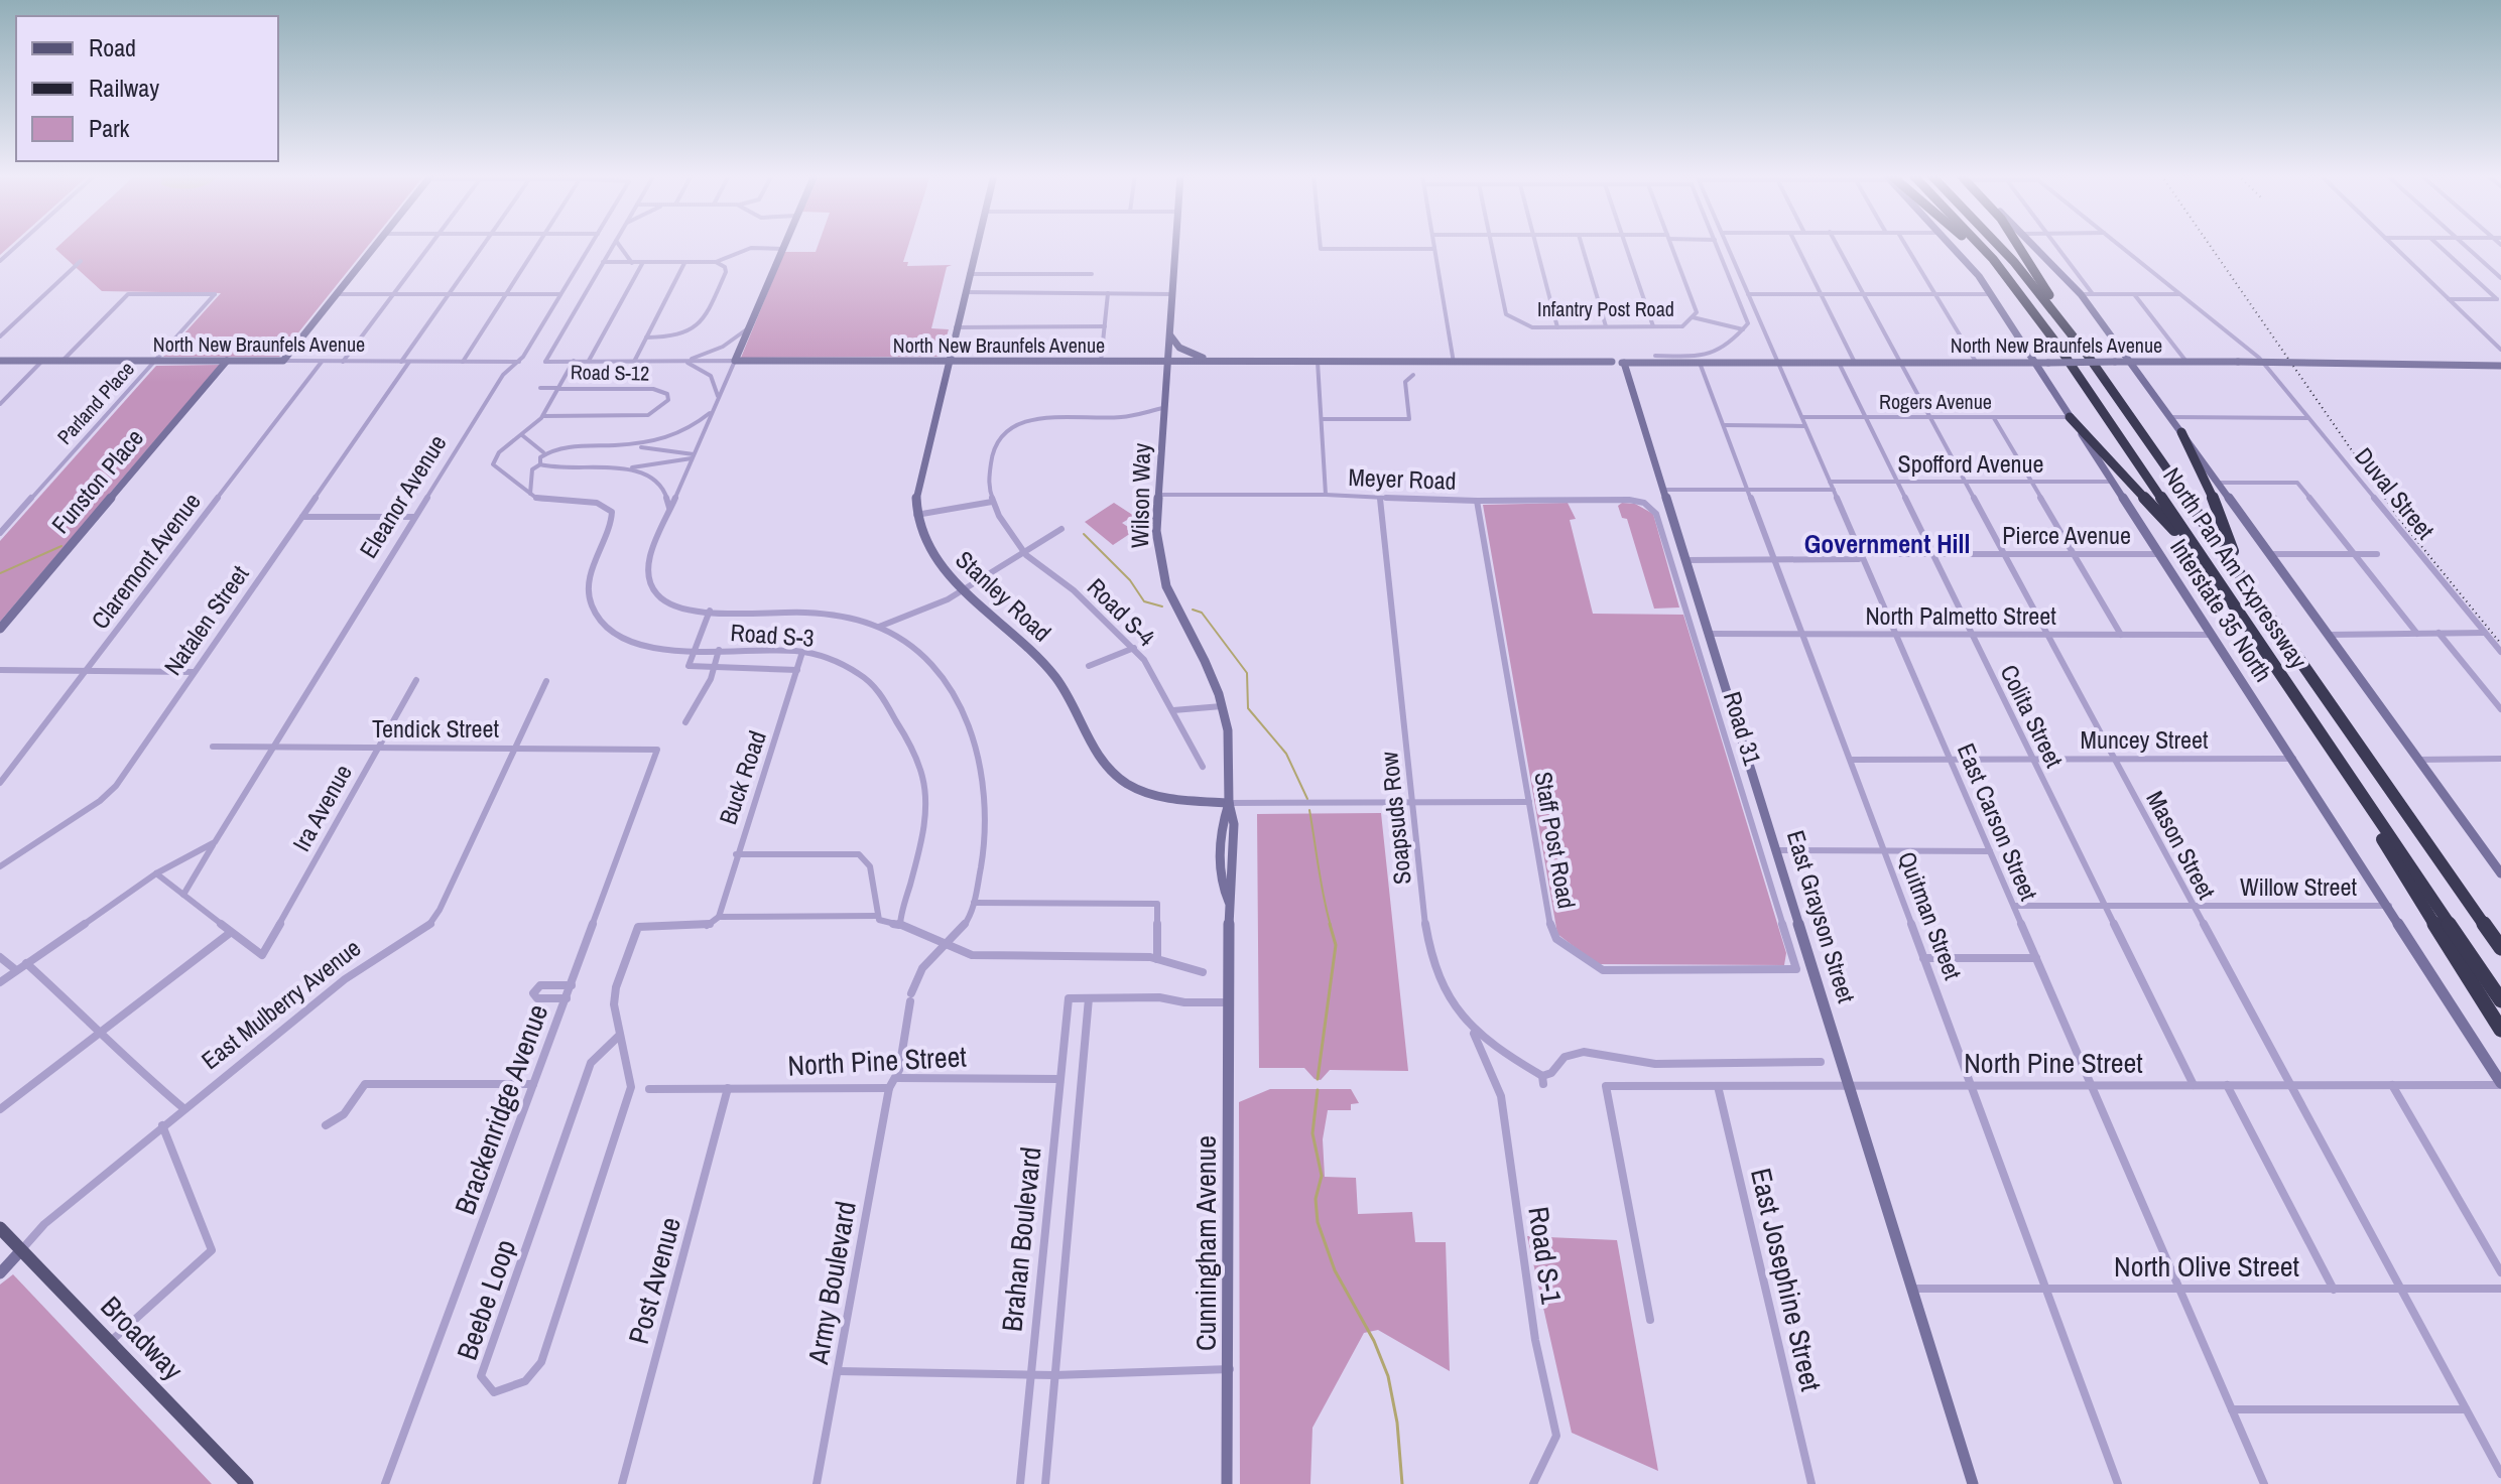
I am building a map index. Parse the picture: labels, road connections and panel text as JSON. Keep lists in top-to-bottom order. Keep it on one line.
{"streets":{"highway":["North Pan Am Expressway"],"main road":["Broadway"],"street":["Infantry Post Road","North New Braunfels Avenue","Road S-12","Rogers Avenue","Parland Place","Spofford Avenue","Meyer Road","Funston Place","Duval Street","Wilson Way","Eleanor Avenue","Pierce Avenue","Claremont Avenue","Stanley Road","Interstate 35 North","Road S-4","North Palmetto Street","Natalen Street","Road S-3","Colita Street","Road 31","Tendick Street","Muncey Street","Buck Road","Ira Avenue","Soapsuds Row","East Carson Street","Staff Post Road","Mason Street","Willow Street","Quitman Street","East Grayson Street","East Mulberry Avenue","North Pine Street","Brackenridge Avenue","Brahan Boulevard","Cunningham Avenue","Road S-1","North Olive Street","East Josephine Street","Post Avenue","Army Boulevard","Beebe Loop"]},"crossings":[["North New Braunfels Avenue","Parland Place"],["North New Braunfels Avenue","Funston Place"],["North New Braunfels Avenue","Wilson Way"],["North New Braunfels Avenue","Eleanor Avenue"],["North New Braunfels Avenue","Claremont Avenue"],["North New Braunfels Avenue","Stanley Road"],["North New Braunfels Avenue","Interstate 35 North"],["North New Braunfels Avenue","Natalen Street"],["North New Braunfels Avenue","Road S-3"],["North New Braunfels Avenue","Colita Street"],["North New Braunfels Avenue","East Carson Street"],["North New Braunfels Avenue","Mason Street"],["North New Braunfels Avenue","Quitman Street"],["North New Braunfels Avenue","East Grayson Street"],["Road S-12","Road S-3"],["Rogers Avenue","Interstate 35 North"],["Rogers Avenue","Colita Street"],["Rogers Avenue","East Carson Street"],["Rogers Avenue","Mason Street"],["Rogers Avenue","Quitman Street"],["Spofford Avenue","Interstate 35 North"],["Spofford Avenue","Colita Street"],["Spofford Avenue","East Carson Street"],["Spofford Avenue","Mason Street"],["Spofford Avenue","Quitman Street"],["Spofford Avenue","East Grayson Street"],["Meyer Road","Wilson Way"],["Meyer Road","Road 31"],["Meyer Road","Soapsuds Row"],["Meyer Road","Staff Post Road"],["Wilson Way","Stanley Road"],["Wilson Way","Cunningham Avenue"],["Eleanor Avenue","Tendick Street"],["Pierce Avenue","Interstate 35 North"],["Pierce Avenue","Colita Street"],["Pierce Avenue","East Carson Street"],["Pierce Avenue","Mason Street"],["Pierce Avenue","Quitman Street"],["Pierce Avenue","East Grayson Street"],["Interstate 35 North","North Palmetto Street"],["Interstate 35 North","Muncey Street"],["Interstate 35 North","Willow Street"],["Interstate 35 North","North Pine Street"],["North Palmetto Street","Colita Street"],["North Palmetto Street","East Carson Street"],["North Palmetto Street","Mason Street"],["North Palmetto Street","Quitman Street"],["North Palmetto Street","East Grayson Street"],["Road S-3","Buck Road"],["Colita Street","Muncey Street"],["Colita Street","Willow Street"],["Colita Street","North Pine Street"],["Road 31","Staff Post Road"],["Tendick Street","Ira Avenue"],["Tendick Street","East Mulberry Avenue"],["Tendick Street","Brackenridge Avenue"],["Muncey Street","East Carson Street"],["Muncey Street","Mason Street"],["Muncey Street","Quitman Street"],["Soapsuds Row","Road S-1"],["East Carson Street","Willow Street"],["East Carson Street","North Pine Street"],["East Carson Street","North Olive Street"],["Mason Street","Willow Street"],["Mason Street","North Pine Street"],["Mason Street","North Olive Street"],["Quitman Street","North Pine Street"],["Quitman Street","North Olive Street"],["East Grayson Street","North Pine Street"],["East Grayson Street","North Olive Street"],["East Mulberry Avenue","Broadway"],["North Pine Street","Brahan Boulevard"],["North Pine Street","East Josephine Street"],["North Pine Street","Post Avenue"],["North Pine Street","Army Boulevard"]],"districts":["Government Hill"],"legend":["Road","Railway","Park"]}
